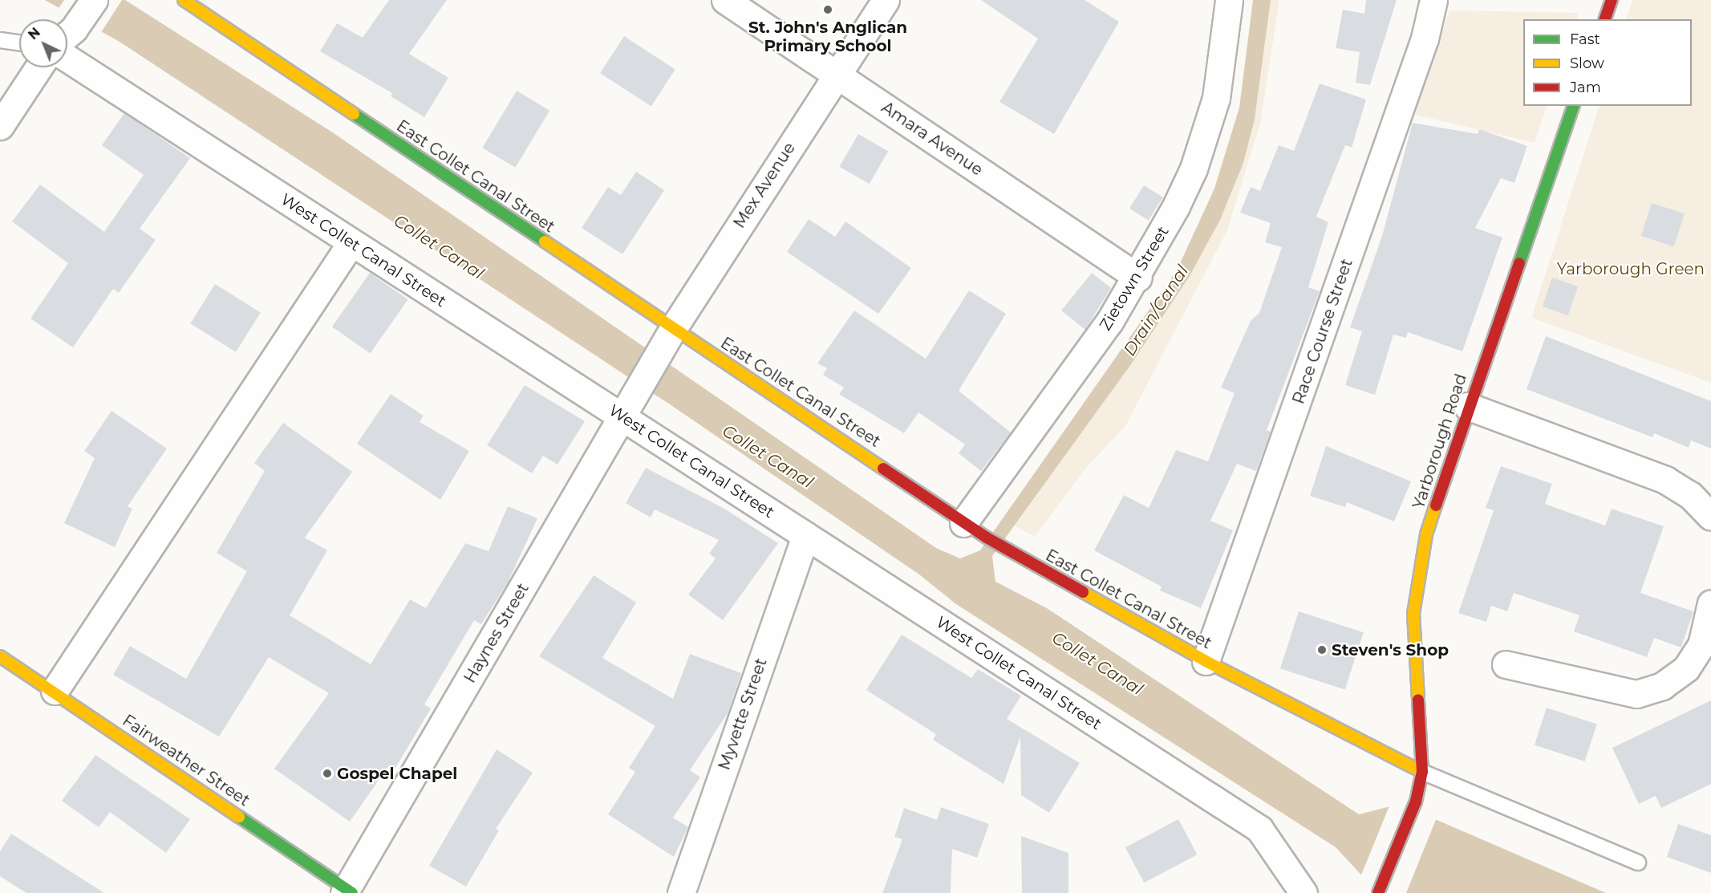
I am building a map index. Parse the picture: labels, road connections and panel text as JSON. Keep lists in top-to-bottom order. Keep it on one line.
{"streets":{"street":["Amara Avenue","East Collet Canal Street","Mex Avenue","West Collet Canal Street","Zietown Street","Race Course Street","Yarborough Road","Haynes Street","Myvette Street","Fairweather Street"]},"crossings":[["Amara Avenue","Mex Avenue"],["Amara Avenue","Zietown Street"],["East Collet Canal Street","Mex Avenue"],["East Collet Canal Street","Zietown Street"],["East Collet Canal Street","Race Course Street"],["East Collet Canal Street","Yarborough Road"],["Mex Avenue","Haynes Street"],["West Collet Canal Street","Haynes Street"],["West Collet Canal Street","Myvette Street"],["Haynes Street","Fairweather Street"]],"water":["Collet Canal","Drain/Canal"],"parks":["Yarborough Green"],"places":["St. John's Anglican Primary School","Steven's Shop","Gospel Chapel"],"legend":["Fast","Slow","Jam"],"north":"top left"}
